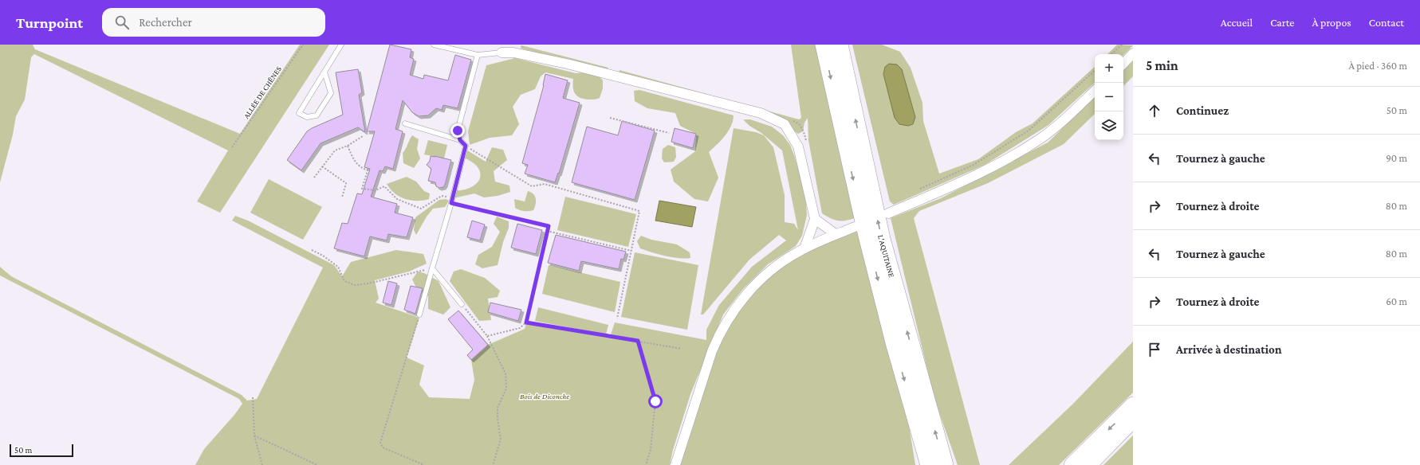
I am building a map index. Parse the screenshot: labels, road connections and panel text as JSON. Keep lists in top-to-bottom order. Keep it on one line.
{"streets":{"highway":["L'AQUITAINE"],"path":["ALLÉE DE CHÊNES"]},"parks":["Bois de Diconche"],"scale_bar":"50 m","page":{"header":"Turnpoint","search":"Rechercher","nav":["Accueil","Carte","À propos","Contact"],"heading":["5 min","À pied · 360 m"],"map_buttons":["+","−"],"list":[["Continuez","50 m"],["Tournez à gauche","90 m"],["Tournez à droite","80 m"],["Tournez à gauche","80 m"],["Tournez à droite","60 m"],"Arrivée à destination"],"scale":"50 m"}}
